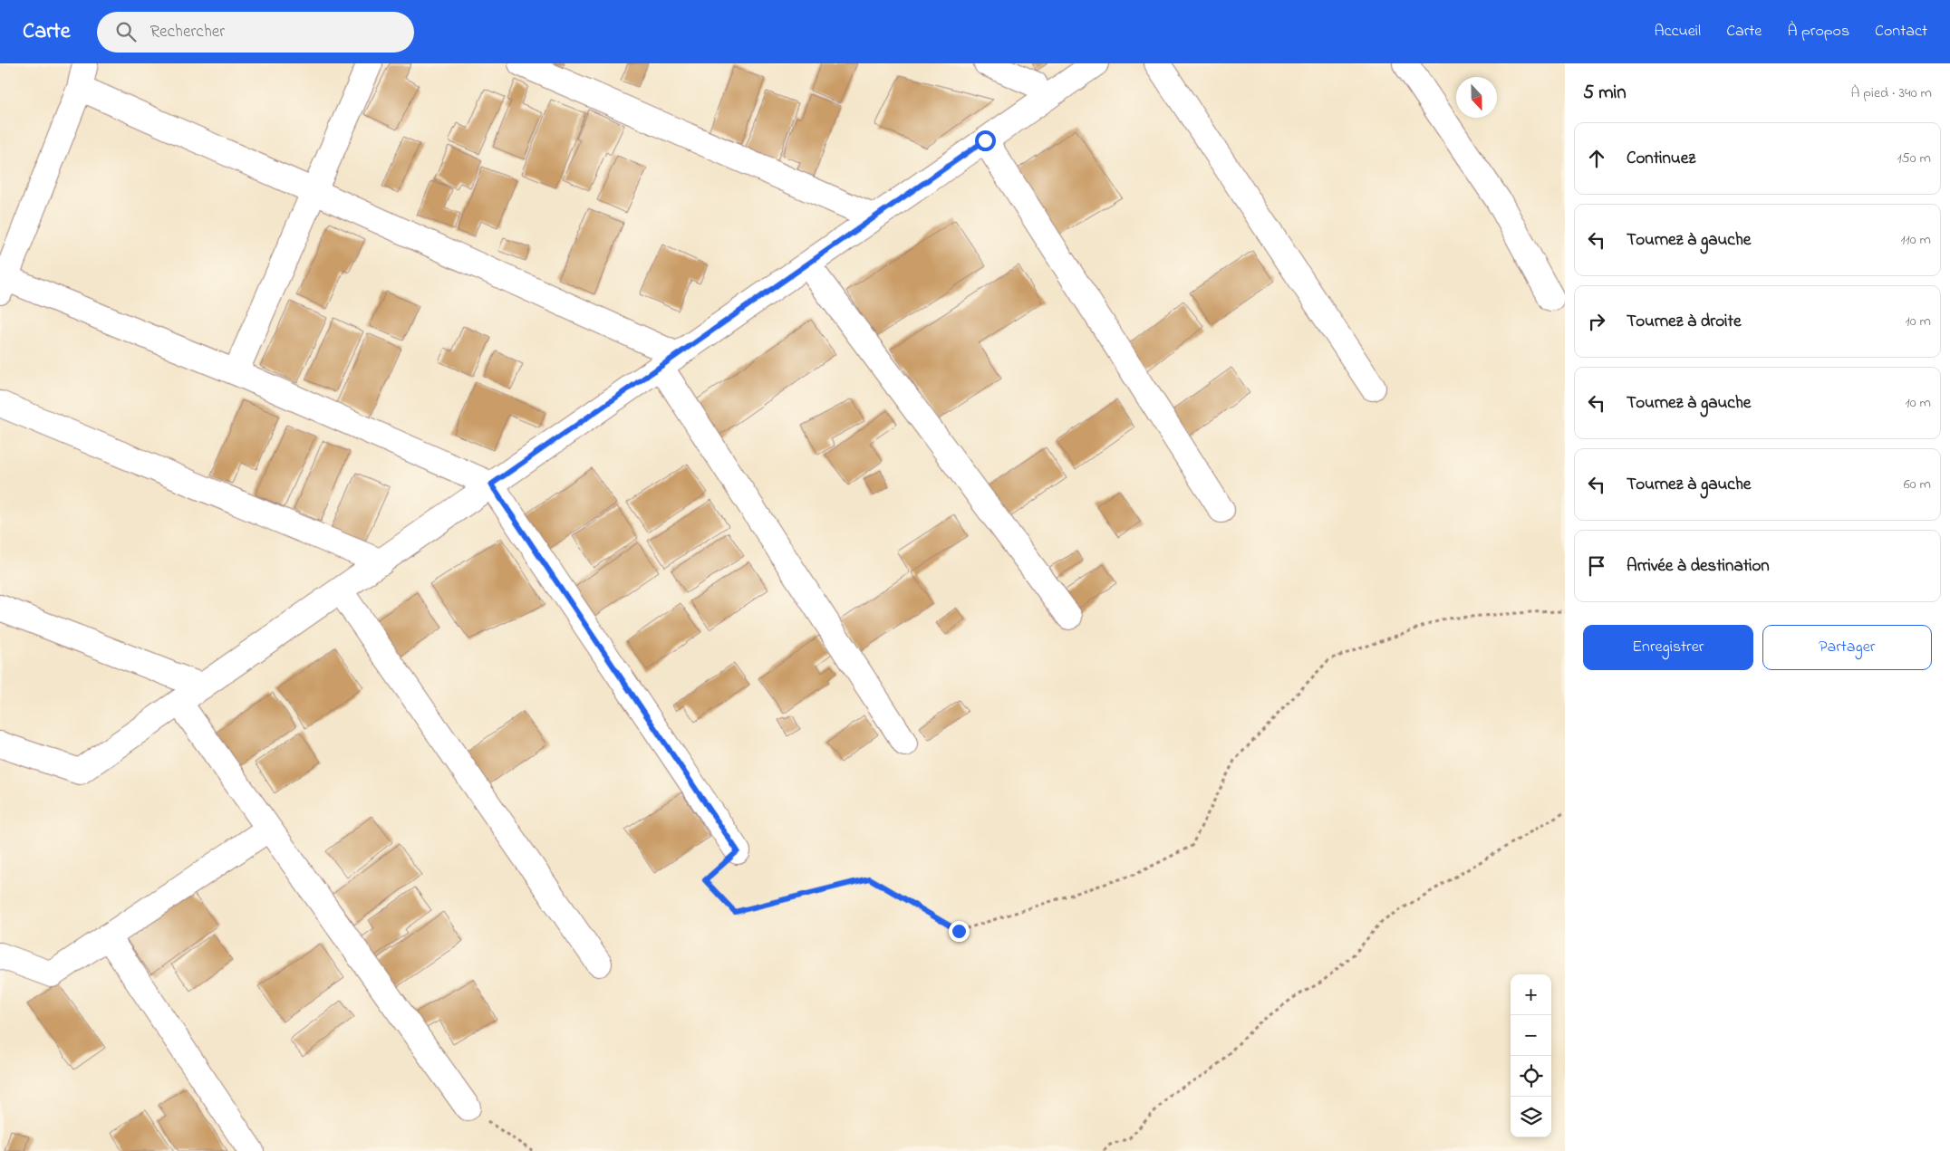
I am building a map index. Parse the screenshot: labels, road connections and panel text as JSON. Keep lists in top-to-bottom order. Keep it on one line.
{"north":"bottom","page":{"header":"Carte","search":"Rechercher","nav":["Accueil","Carte","À propos","Contact"],"heading":["5 min","À pied · 340 m"],"list":[["Continuez","150 m"],["Tournez à gauche","110 m"],["Tournez à droite","10 m"],["Tournez à gauche","10 m"],["Tournez à gauche","60 m"],"Arrivée à destination"],"buttons":["Enregistrer","Partager"],"map_buttons":["+","−"]}}
